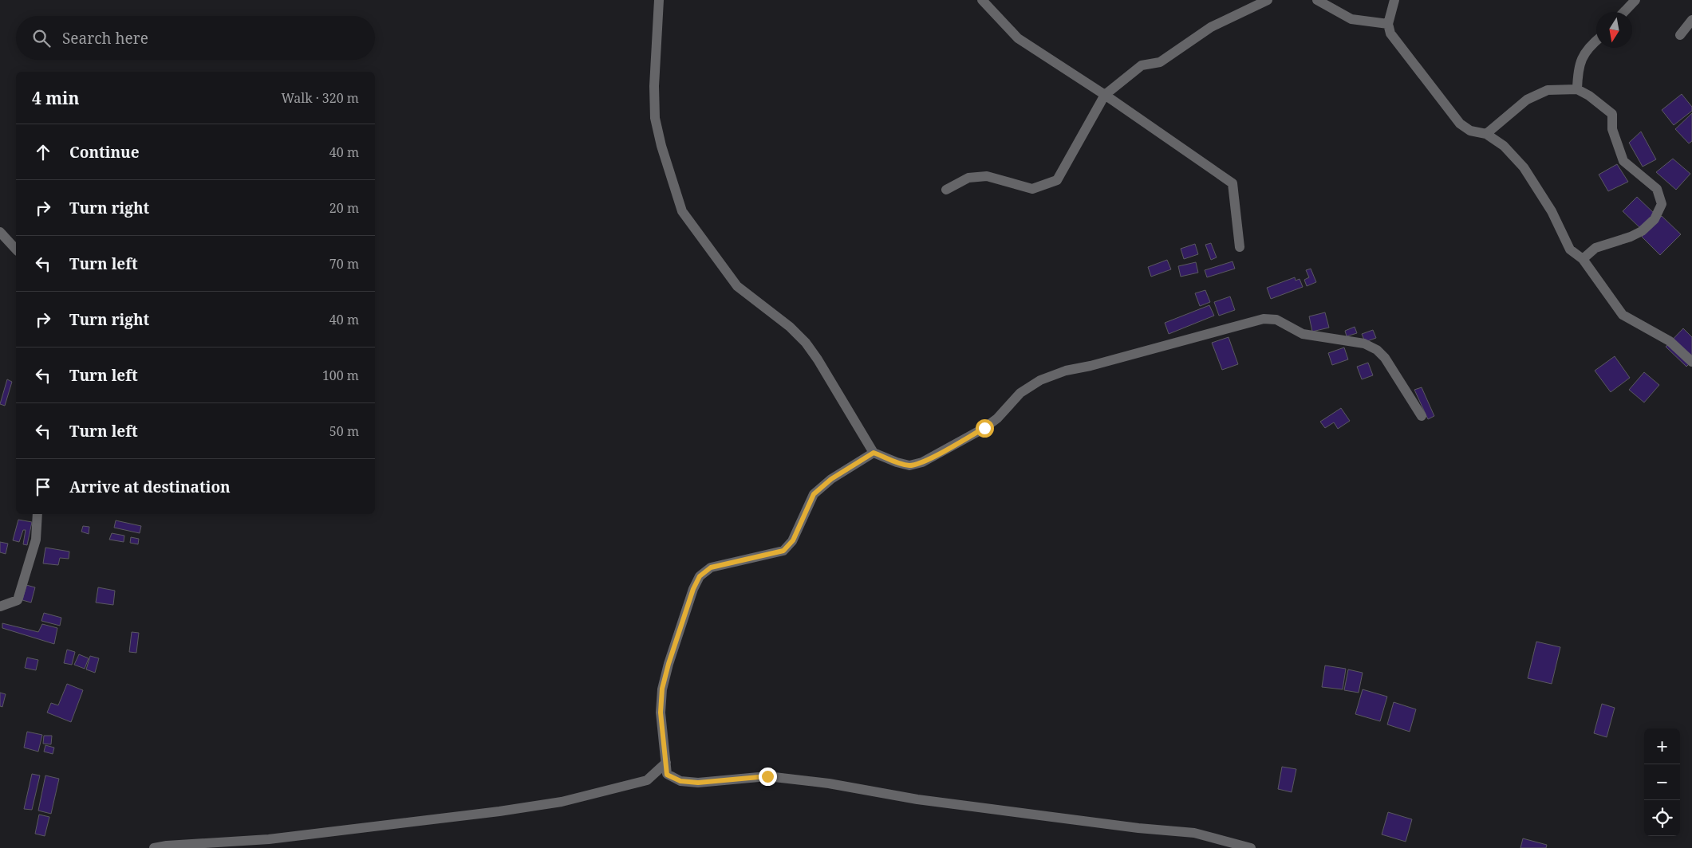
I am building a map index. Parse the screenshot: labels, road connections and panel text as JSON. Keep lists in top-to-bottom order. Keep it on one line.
{"north":"bottom","page":{"search":"Search here","heading":["4 min","Walk · 320 m"],"list":[["Continue","40 m"],["Turn right","20 m"],["Turn left","70 m"],["Turn right","40 m"],["Turn left","100 m"],["Turn left","50 m"],"Arrive at destination"],"map_buttons":["+","−"]}}
